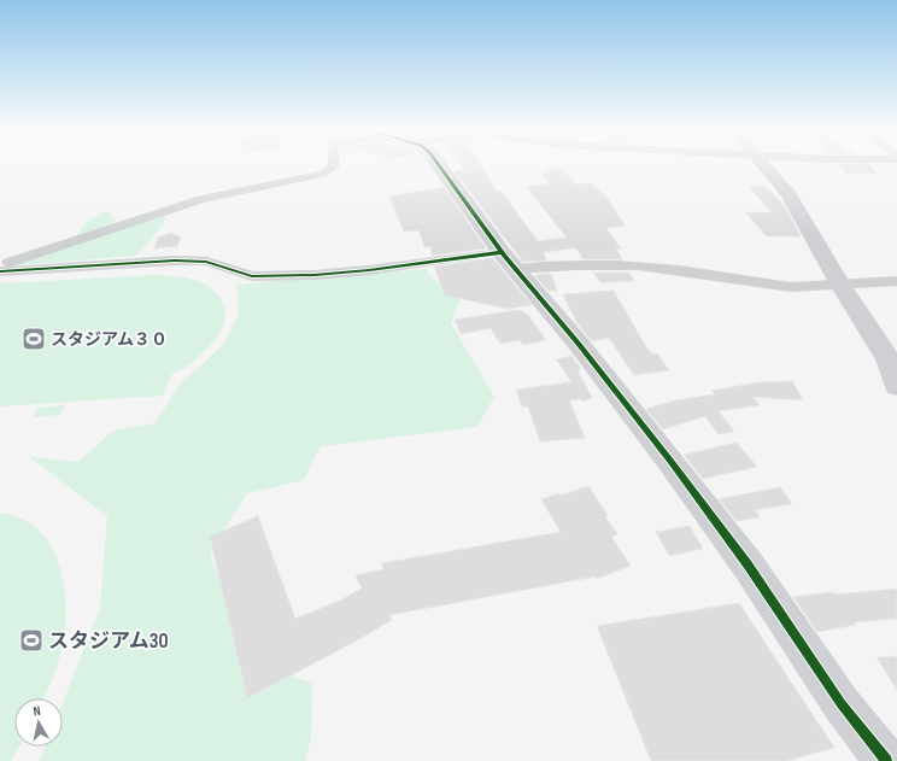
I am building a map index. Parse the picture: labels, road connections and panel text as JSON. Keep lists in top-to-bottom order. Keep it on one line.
{"places":{"sports":["スタジアム３０","スタジアム30"]},"north":"top"}
